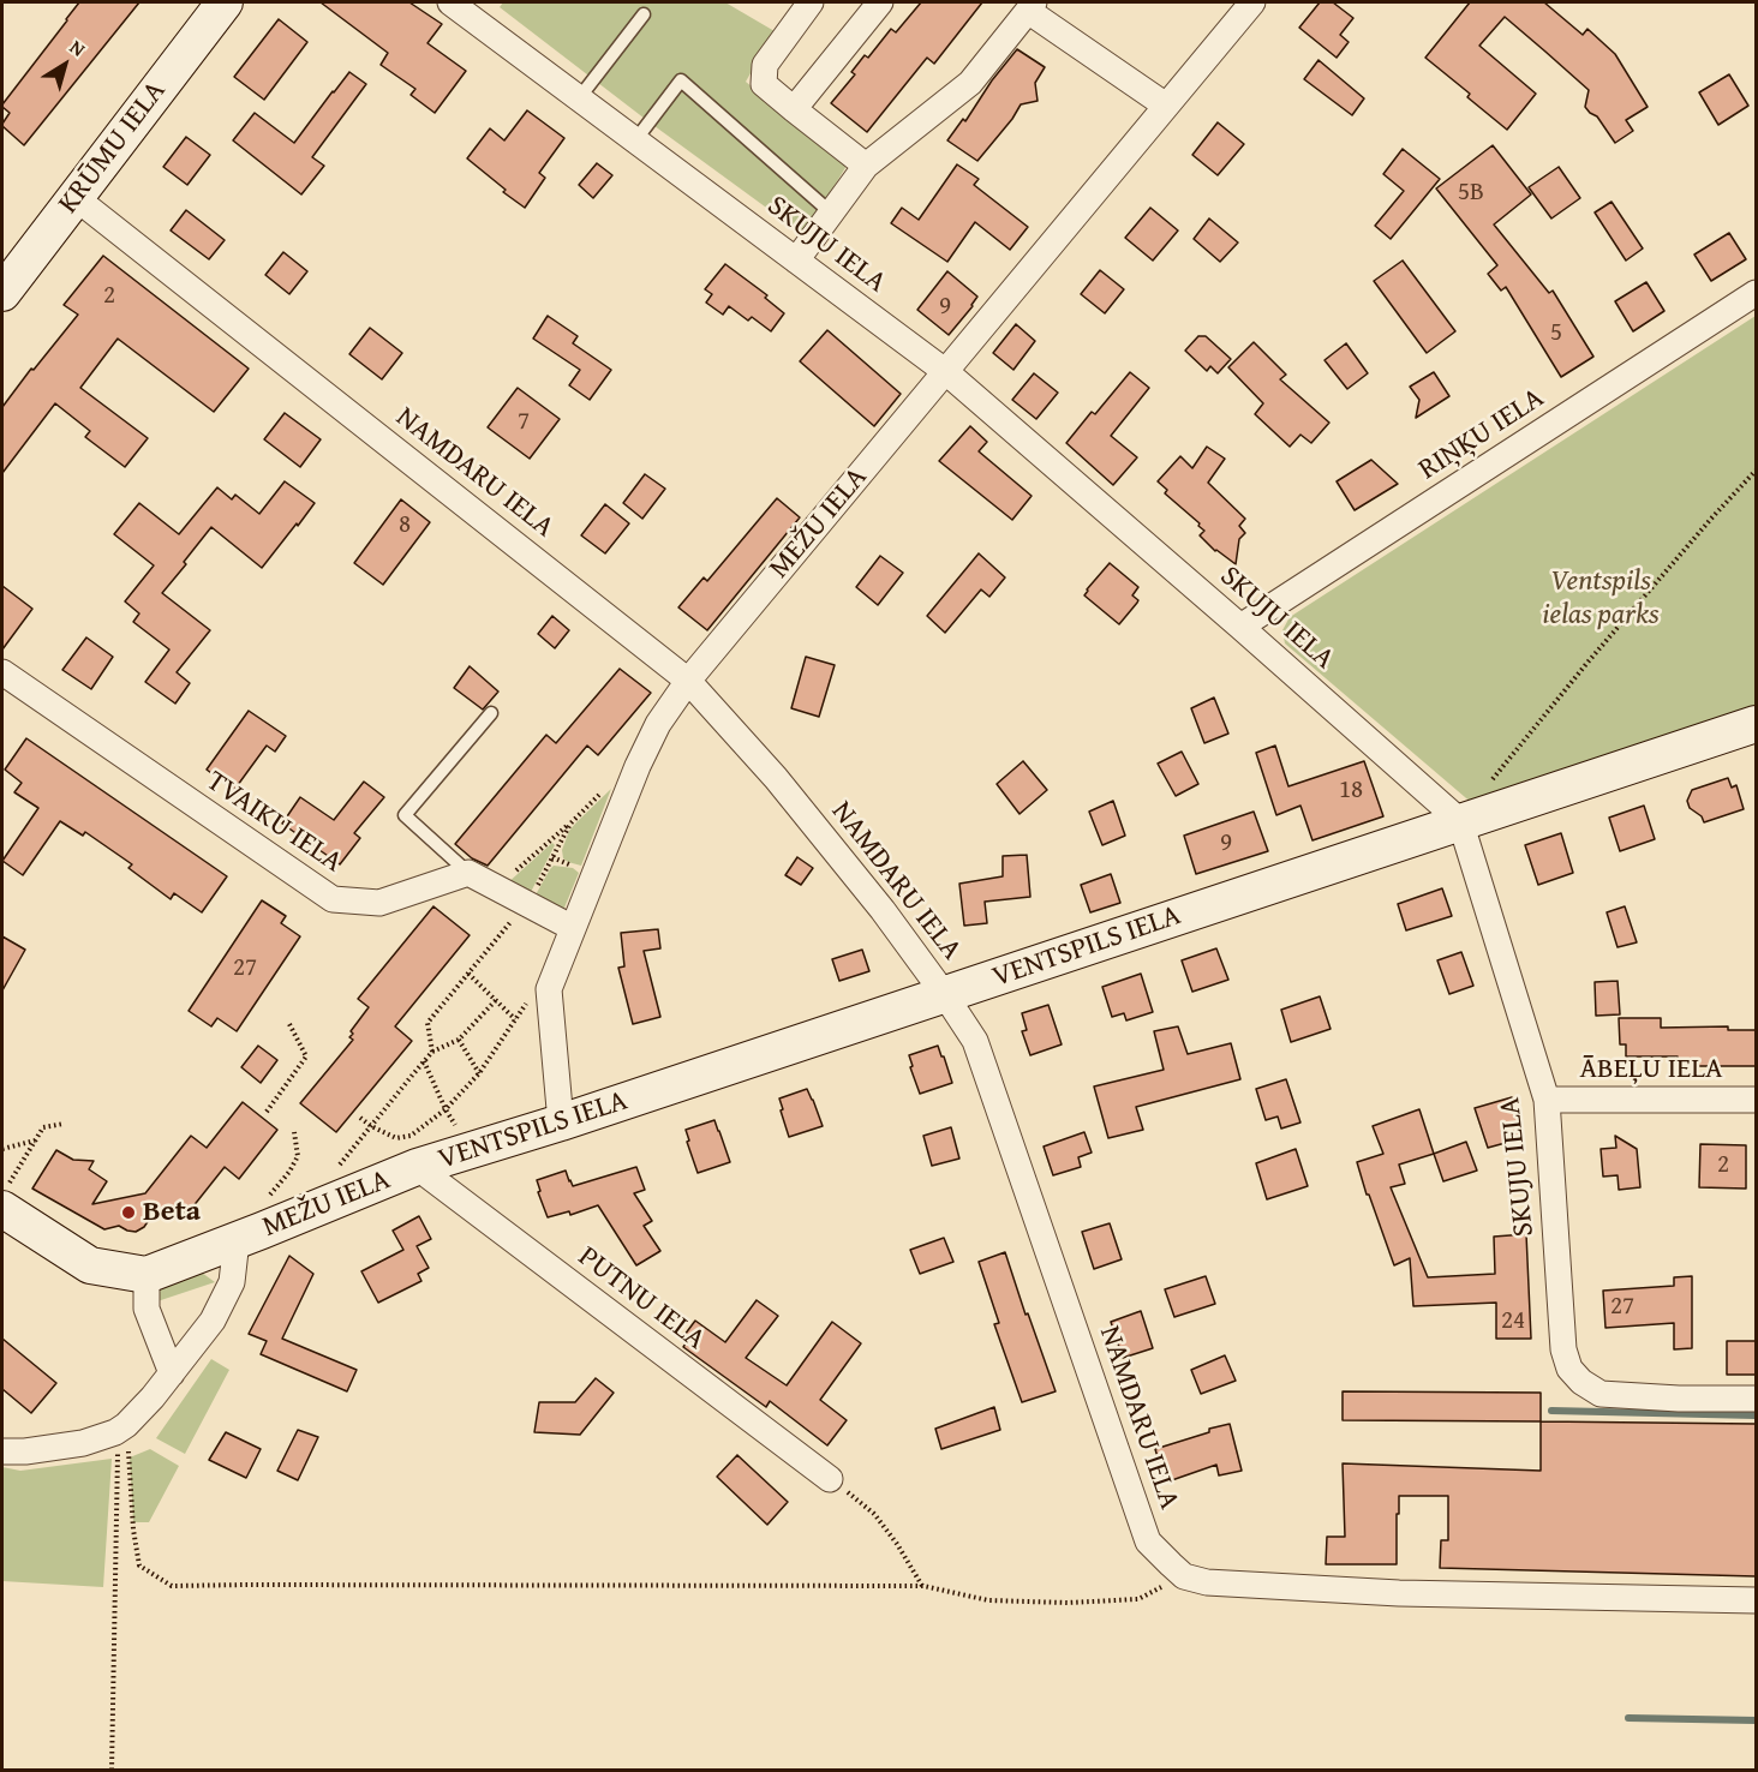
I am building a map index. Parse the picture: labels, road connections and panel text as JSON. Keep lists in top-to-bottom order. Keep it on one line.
{"streets":{"street":["KRŪMU IELA","SKUJU IELA","RIŅĶU IELA","NAMDARU IELA","MEŽU IELA","TVAIKU IELA","VENTSPILS IELA","ĀBEĻU IELA","PUTNU IELA"]},"crossings":[["KRŪMU IELA","NAMDARU IELA"],["SKUJU IELA","RIŅĶU IELA"],["SKUJU IELA","MEŽU IELA"],["SKUJU IELA","VENTSPILS IELA"],["SKUJU IELA","ĀBEĻU IELA"],["NAMDARU IELA","MEŽU IELA"],["NAMDARU IELA","VENTSPILS IELA"],["MEŽU IELA","VENTSPILS IELA"],["MEŽU IELA","PUTNU IELA"],["VENTSPILS IELA","PUTNU IELA"]],"parks":["Ventspils ielas parks"],"places":["Beta"],"house_numbers":["5B","2","9","5","7","8","18","9","27","2","27","24"],"north":"top right"}
